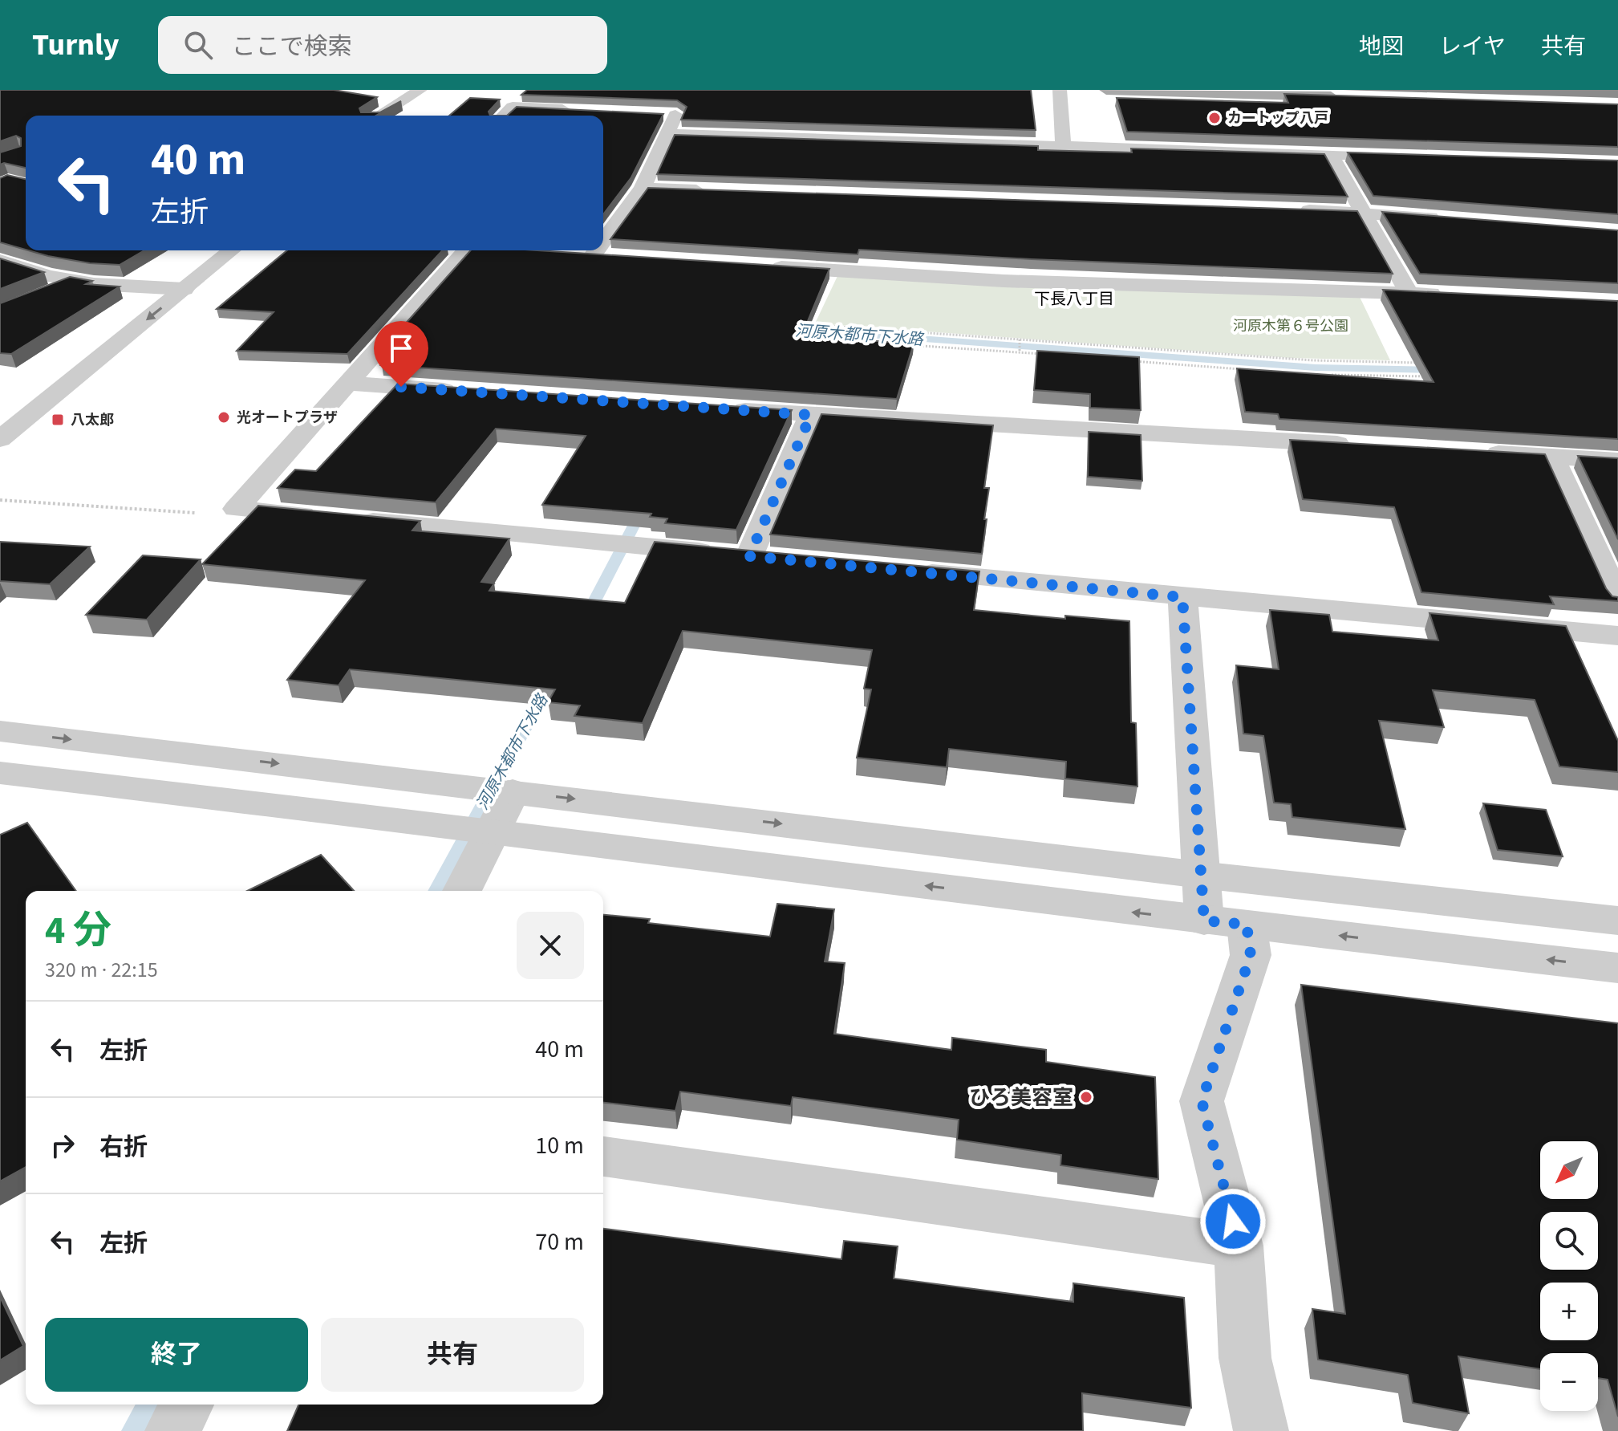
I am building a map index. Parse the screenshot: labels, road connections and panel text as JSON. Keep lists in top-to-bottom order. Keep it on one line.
{"districts":["下長八丁目"],"water":["河原木都市下水路"],"parks":["河原木第６号公園"],"places":{"other":["カートップ八戸","光オートプラザ","ひろ美容室"],"transit":["八太郎"]},"north":"bottom left","page":{"header":"Turnly","search":"ここで検索","nav":["地図","レイヤ","共有"],"turn":["40 m","左折"],"heading":["4 分","320 m · 22:15"],"list":[{"name":"左折","value":"40 m"},{"name":"右折","value":"10 m"},{"name":"左折","value":"70 m"}],"map_buttons":["+","−"],"buttons":["終了","共有"]}}
